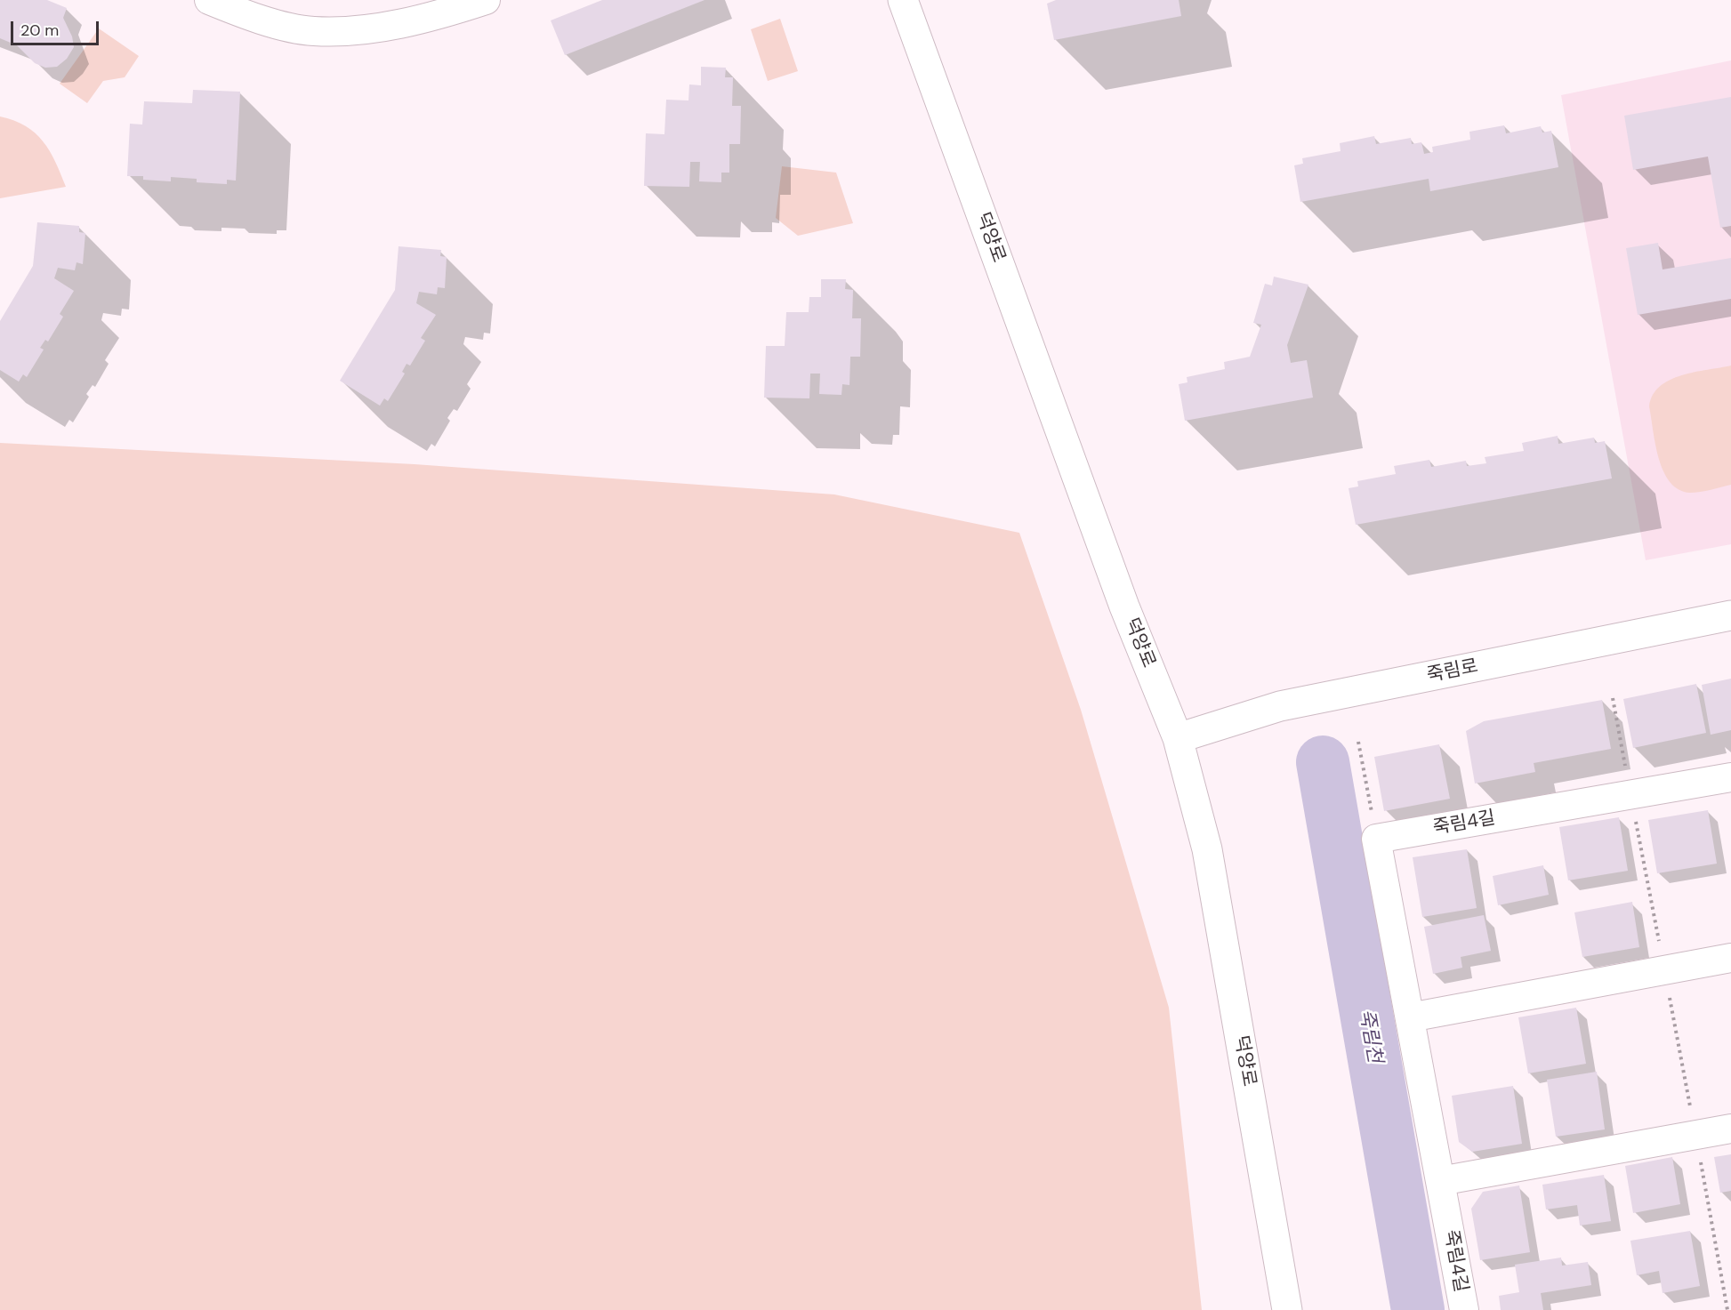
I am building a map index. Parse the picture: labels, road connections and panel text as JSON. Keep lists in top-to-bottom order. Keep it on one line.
{"streets":{"street":["덕양로","죽림로","죽림4길"]},"crossings":[["덕양로","죽림로"]],"water":["죽림천"],"scale_bar":"20 m"}
